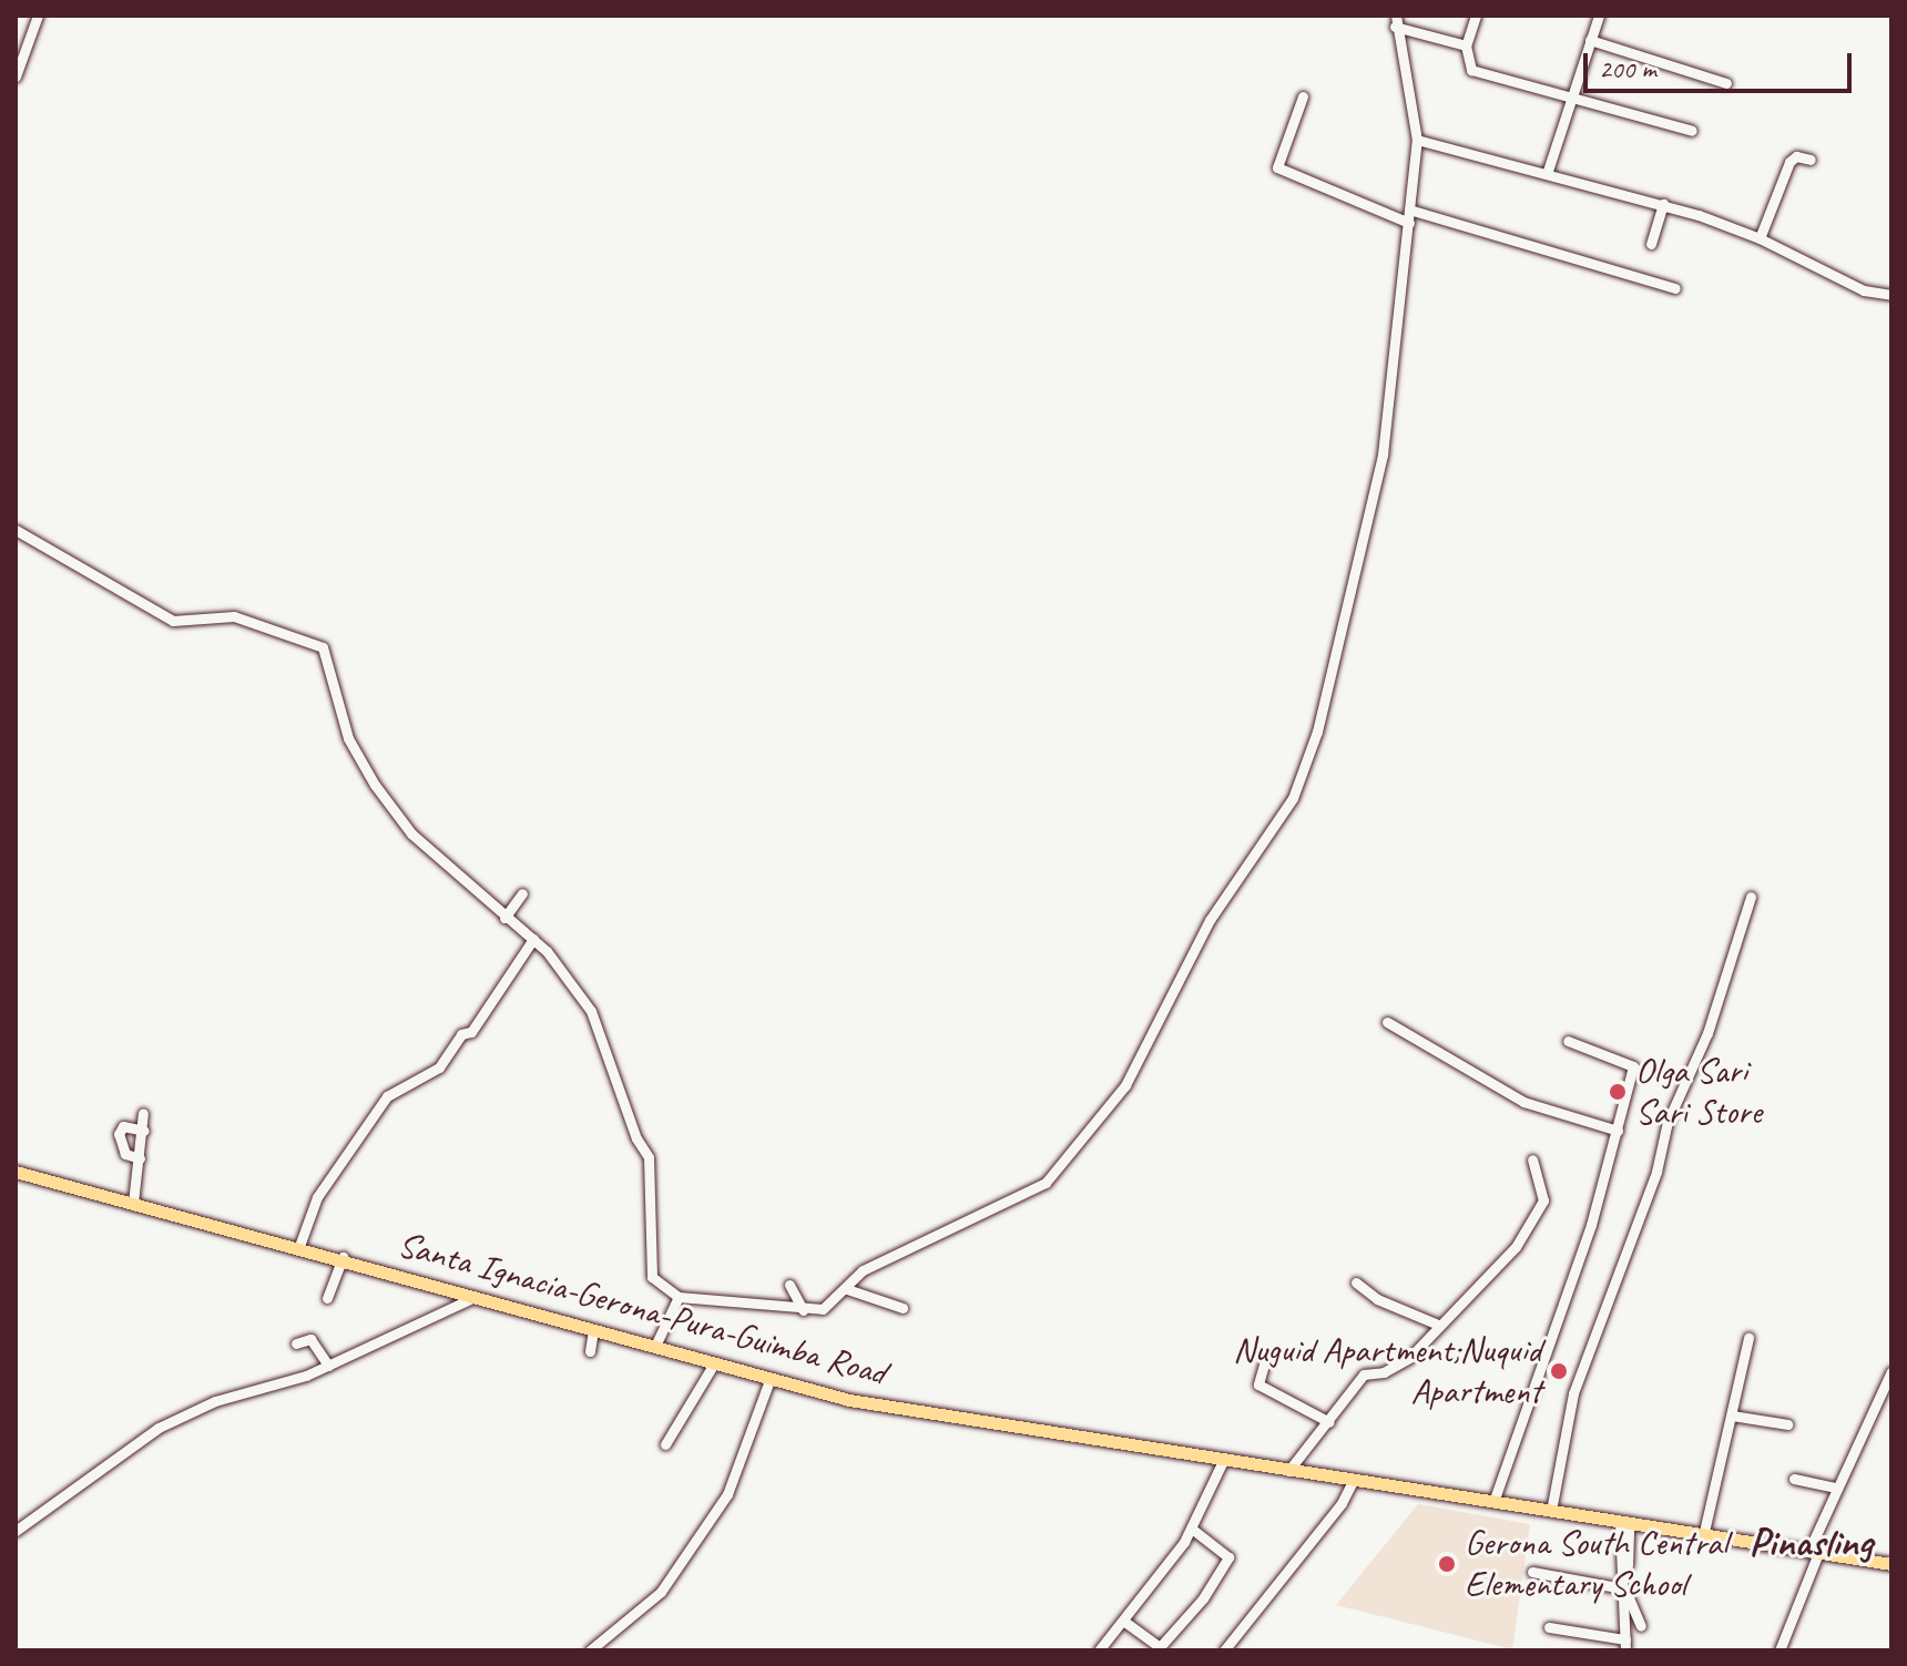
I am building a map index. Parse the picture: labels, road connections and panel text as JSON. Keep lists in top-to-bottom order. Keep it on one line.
{"streets":{"main road":["Santa Ignacia-Gerona-Pura-Guimba Road"]},"districts":["Pinasling"],"places":["Olga Sari Sari Store","Nuguid Apartment;Nuquid Apartment","Gerona South Central Elementary School"],"scale_bar":"200 m"}
